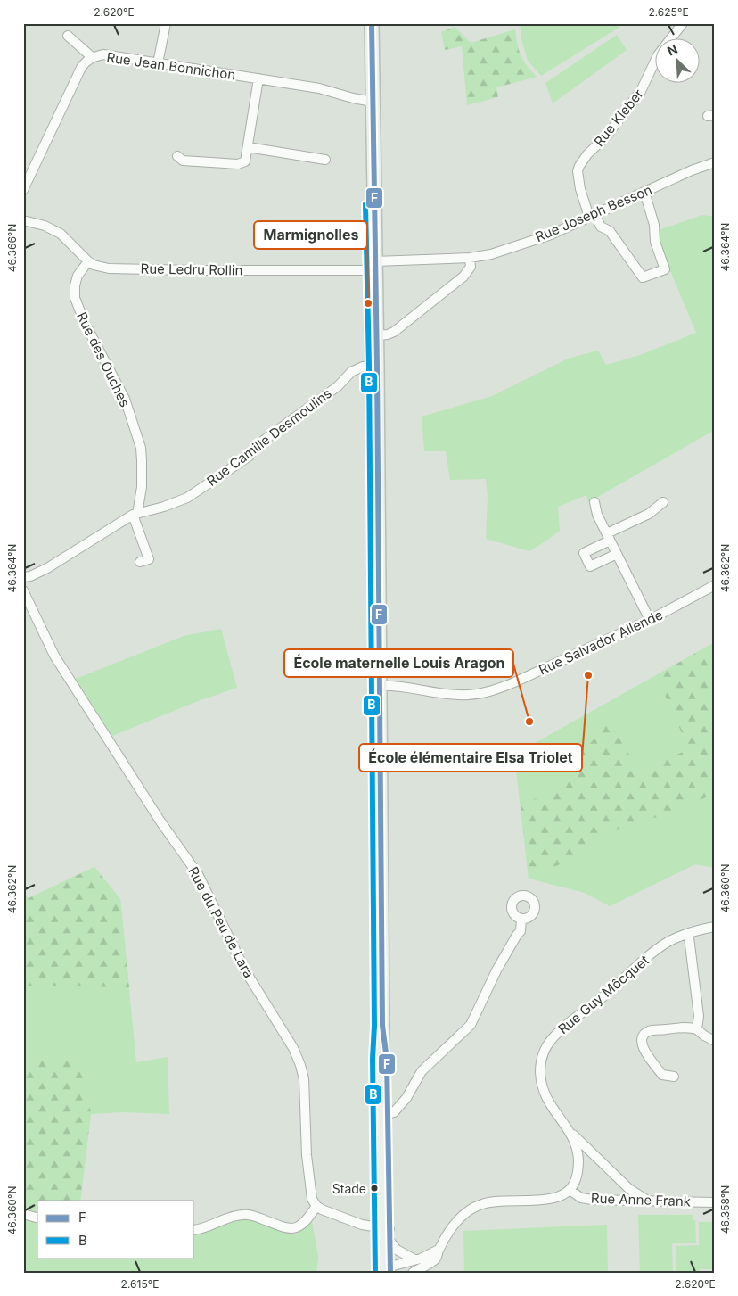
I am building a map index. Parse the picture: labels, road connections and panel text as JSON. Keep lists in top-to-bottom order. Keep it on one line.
{"streets":{"street":["Rue Jean Bonnichon","Rue Kleber","Rue Joseph Besson","Rue Ledru Rollin","Rue des Ouches","Rue Camille Desmoulins","Rue Salvador Allende","Rue du Peu de Lara","Rue Guy Môcquet","Rue Anne Frank"]},"crossings":[["Rue Kleber","Rue Joseph Besson"],["Rue Joseph Besson","Rue Ledru Rollin"],["Rue Ledru Rollin","Rue des Ouches"],["Rue des Ouches","Rue Camille Desmoulins"],["Rue Guy Môcquet","Rue Anne Frank"]],"places":["Marmignolles","École élémentaire Elsa Triolet","École maternelle Louis Aragon","Stade"],"lines":["transit line F","transit line B"],"legend":["F","B"],"north":"top left","coordinates":["2.620°E","2.625°E","46.364°N","46.366°N","46.362°N","46.360°N","46.358°N","2.615°E"]}
